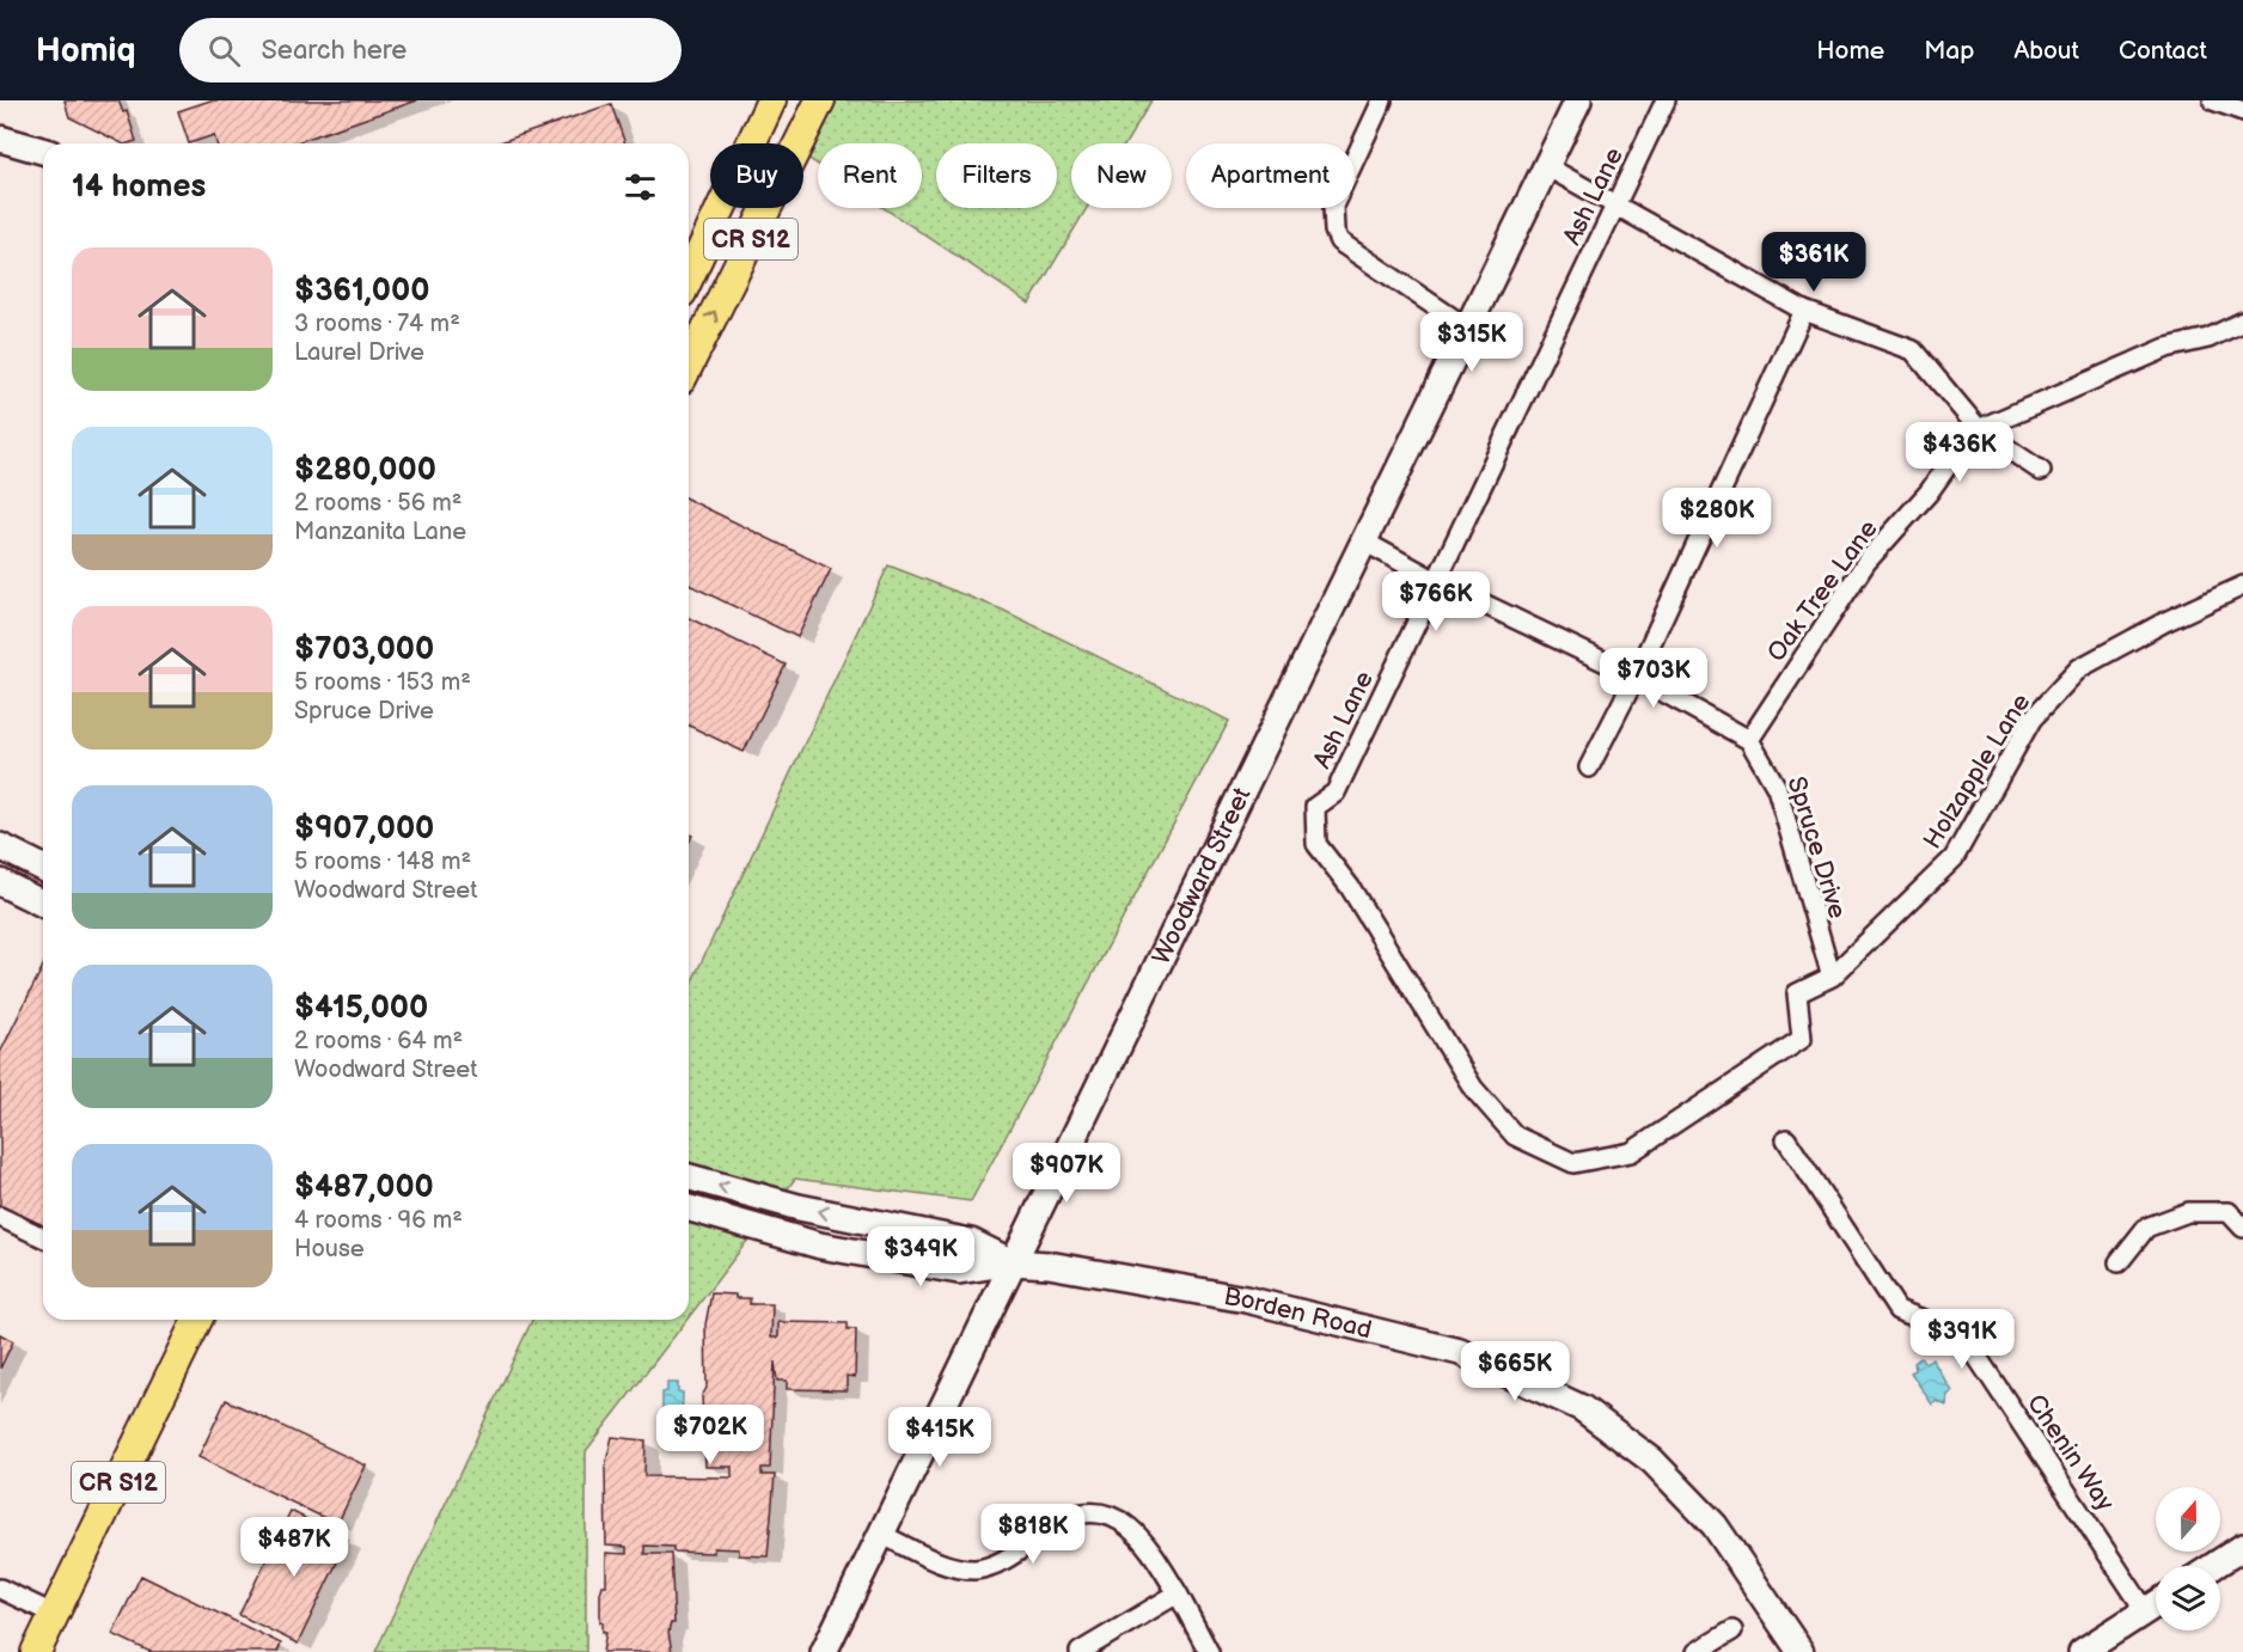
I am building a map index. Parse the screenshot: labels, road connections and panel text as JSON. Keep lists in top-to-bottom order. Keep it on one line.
{"streets":{"main road":["CR S12","Woodward Street","Borden Road"],"street":["Ash Lane","Oak Tree Lane","Holzapple Lane","Spruce Drive","Chenin Way"]},"crossings":[["Ash Lane","Holzapple Lane"],["Ash Lane","Spruce Drive"],["Oak Tree Lane","Spruce Drive"],["Holzapple Lane","Spruce Drive"],["Spruce Drive","Woodward Street"],["Woodward Street","Borden Road"]],"north":"top","page":{"header":"Homiq","search":"Search here","nav":["Home","Map","About","Contact"],"chip":["Buy","Rent","Filters","New","Apartment"],"heading":"14 homes","list":[{"name":"$361,000","note":"3 rooms · 74 m² · Laurel Drive"},{"name":"$280,000","note":"2 rooms · 56 m² · Manzanita Lane"},{"name":"$703,000","note":"5 rooms · 153 m² · Spruce Drive"},{"name":"$907,000","note":"5 rooms · 148 m² · Woodward Street"},{"name":"$415,000","note":"2 rooms · 64 m² · Woodward Street"},{"name":"$487,000","note":"4 rooms · 96 m² · House"}],"price":["$361K","$315K","$436K","$280K","$766K","$703K","$907K","$349K","$391K","$665K","$702K","$415K","$818K","$487K"]}}
